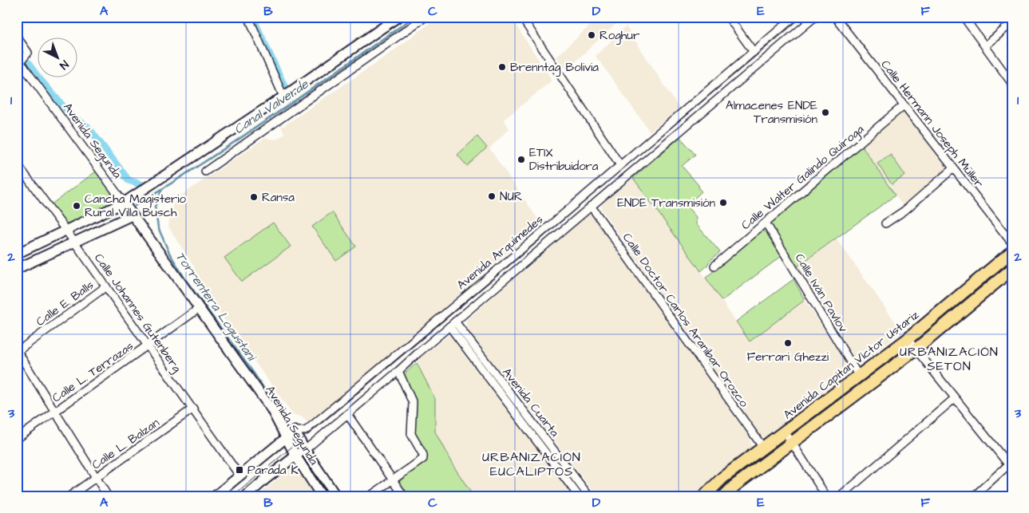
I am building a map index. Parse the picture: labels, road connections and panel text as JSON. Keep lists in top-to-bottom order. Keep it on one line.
{"streets":{"main road":["Avenida Capitan Víctor Ustariz"],"street":["Calle Hermann Joseph Müller","Avenida Segunda","Calle Walter Galindo Quiroga","Avenida Arquímedes","Calle Iván Pavlov","Calle E. Balls","Calle Johannes Gutenberg","Calle Doctor Carlos Aranibar Orozco","Calle L. Terrazas","Avenida Cuarta","Calle L. Balzan"]},"crossings":[["Calle Hermann Joseph Müller","Calle Walter Galindo Quiroga"],["Avenida Segunda","Avenida Arquímedes"],["Avenida Segunda","Calle L. Terrazas"],["Calle Walter Galindo Quiroga","Calle Iván Pavlov"],["Avenida Arquímedes","Calle Johannes Gutenberg"],["Avenida Arquímedes","Calle Doctor Carlos Aranibar Orozco"],["Avenida Arquímedes","Avenida Cuarta"],["Calle Iván Pavlov","Avenida Capitan Víctor Ustariz"],["Calle E. Balls","Calle Johannes Gutenberg"],["Calle Johannes Gutenberg","Calle L. Terrazas"],["Calle Johannes Gutenberg","Calle L. Balzan"],["Calle Doctor Carlos Aranibar Orozco","Avenida Capitan Víctor Ustariz"]],"districts":["URBANIZACIÓN SETON","URBANIZACIÓN EUCALIPTOS"],"water":["Canal Valverde","Torrentera Logustani"],"places":{"other":["Roghur","Brenntag Bolivia","Almacenes ENDE Transmisión","ETIX Distribuidora","NUR","Ransa","ENDE Transmisión","Cancha Magisterio Rural Villa Busch","Ferrari Ghezzi"],"transit":["Parada K"]},"north":"bottom right","grid":{"columns":["A","B","C","D","E","F"],"rows":["1","2","3"]}}
